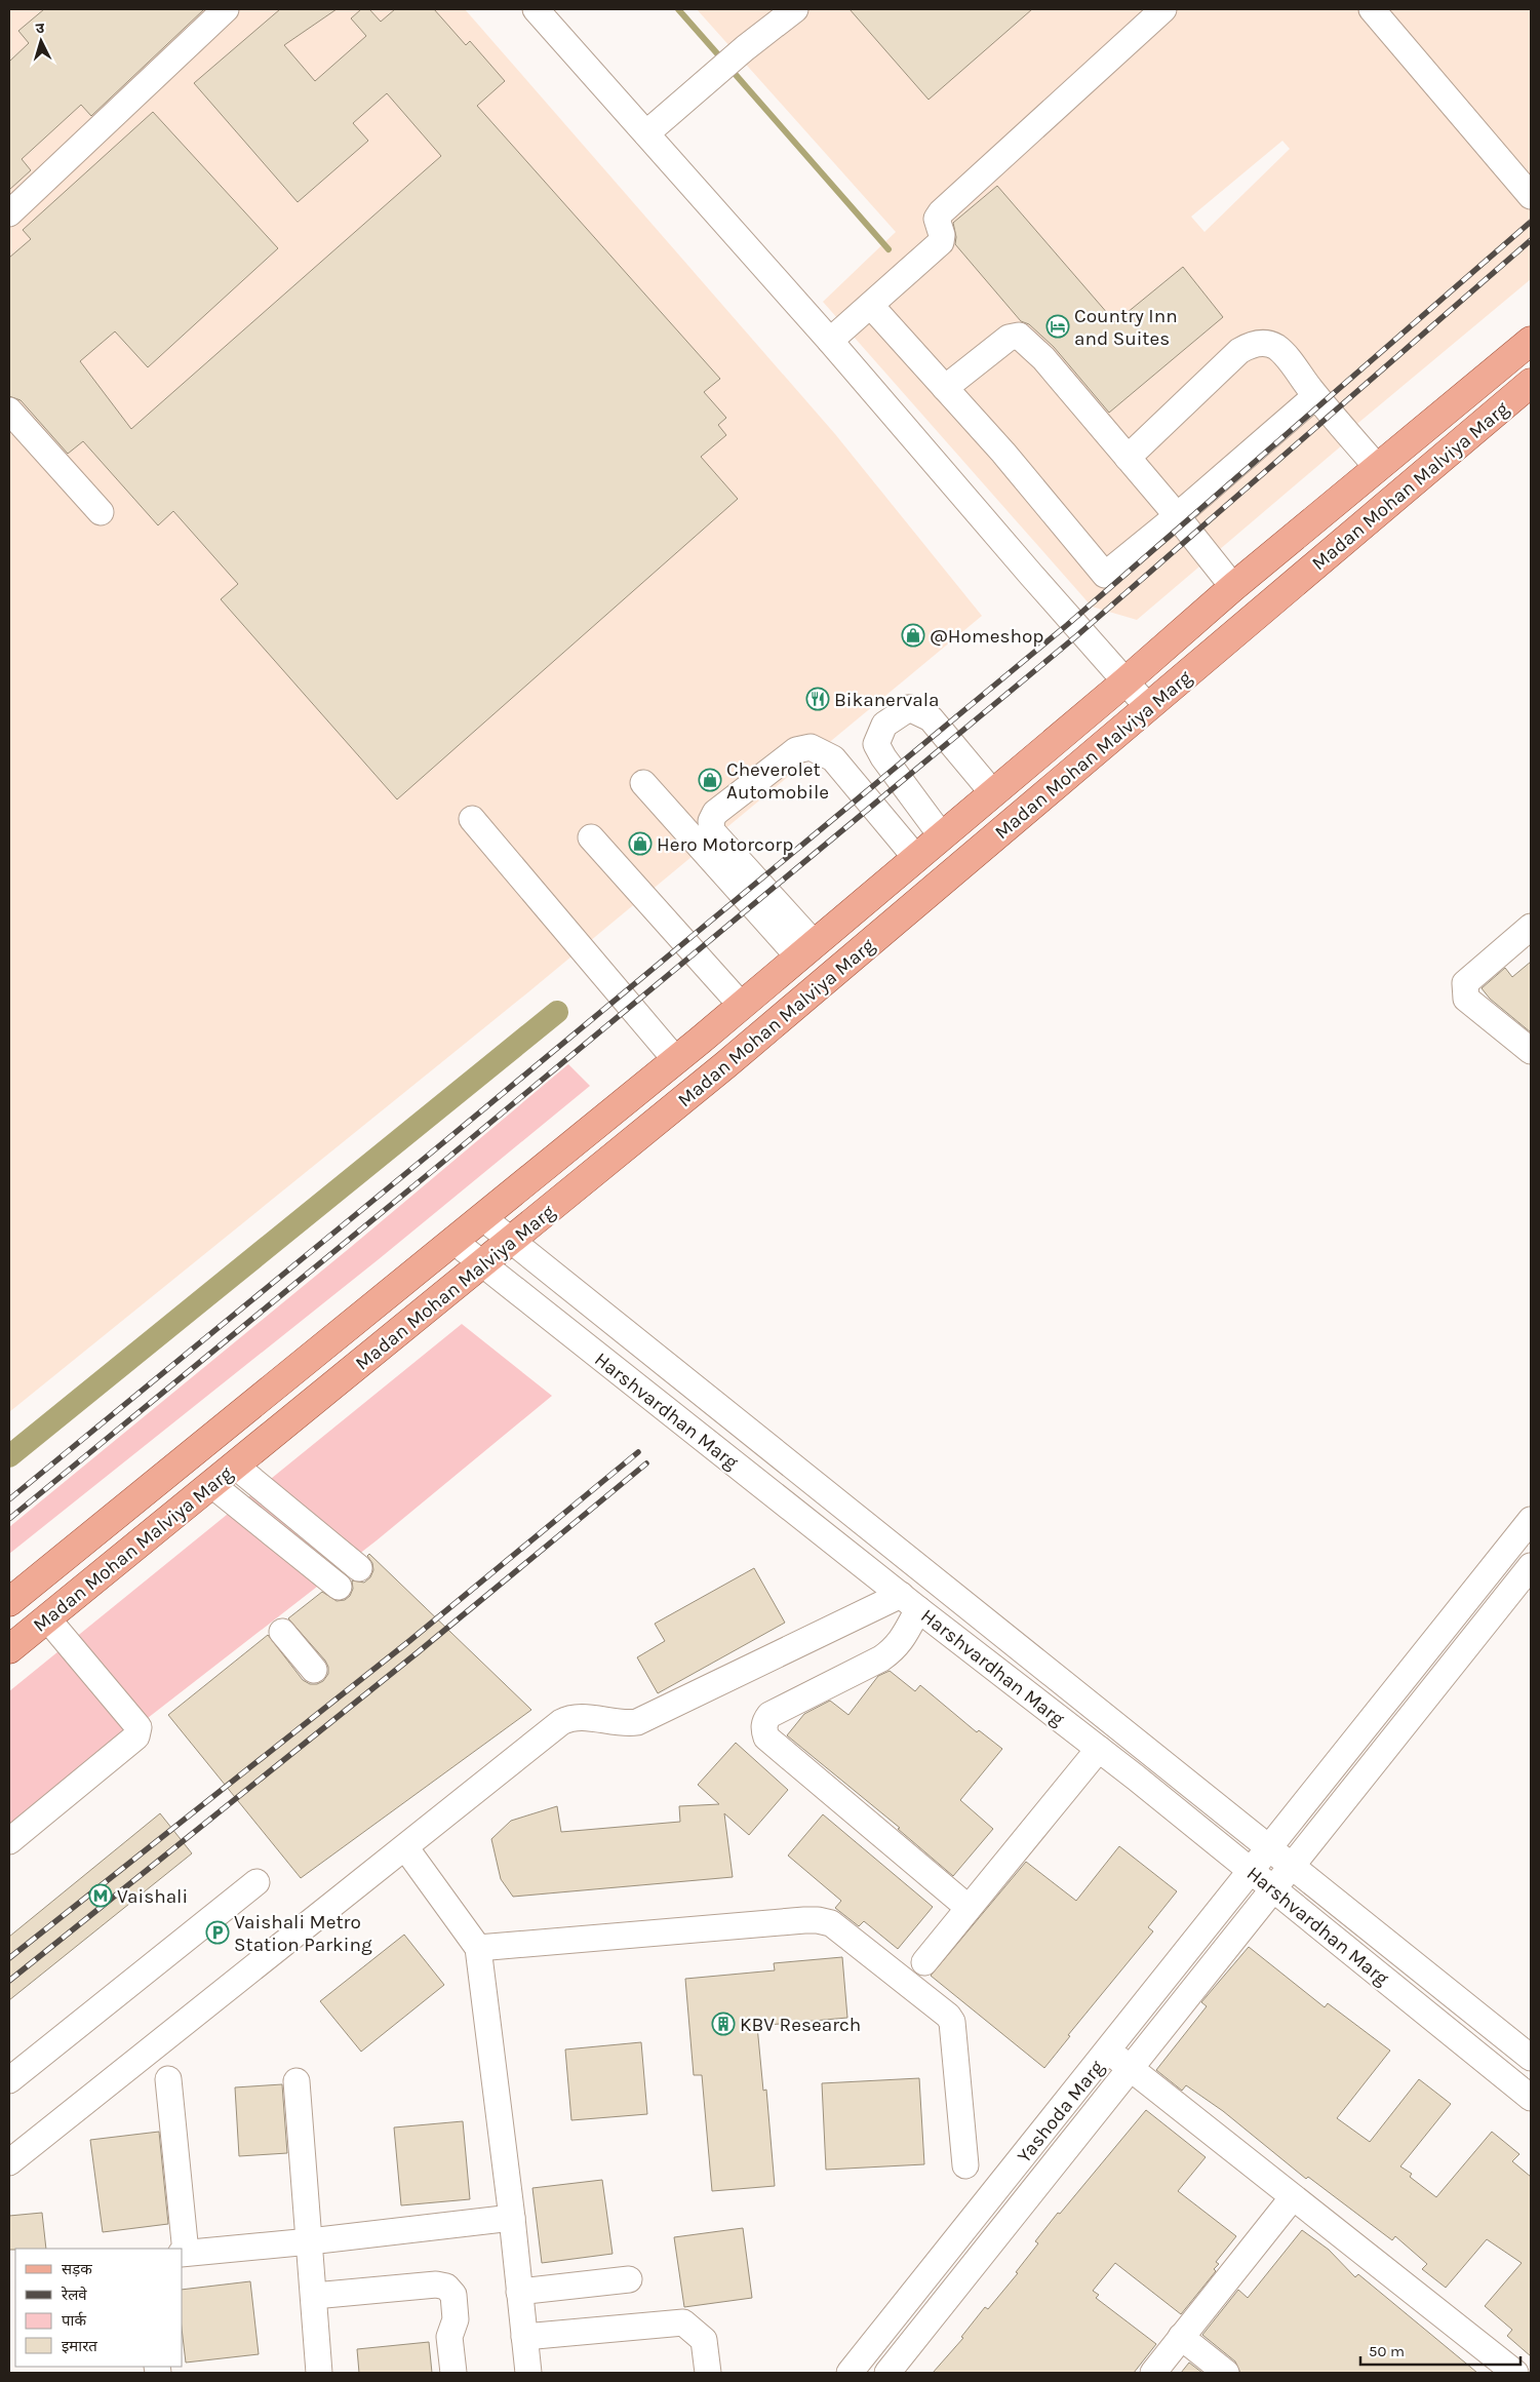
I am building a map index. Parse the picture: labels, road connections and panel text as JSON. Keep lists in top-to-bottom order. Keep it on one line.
{"streets":{"main road":["Madan Mohan Malviya Marg"],"street":["Harshvardhan Marg","Yashoda Marg"]},"crossings":[["Madan Mohan Malviya Marg","Harshvardhan Marg"],["Harshvardhan Marg","Yashoda Marg"]],"places":{"hotel":["Country Inn and Suites"],"shop":["@Homeshop","Cheverolet Automobile","Hero Motorcorp"],"restaurant":["Bikanervala"],"metro station":["Vaishali"],"parking":["Vaishali Metro Station Parking"],"building":["KBV Research"]},"legend":["सड़क","रेलवे","पार्क","इमारत"],"scale_bar":"50 m","north":"top"}
